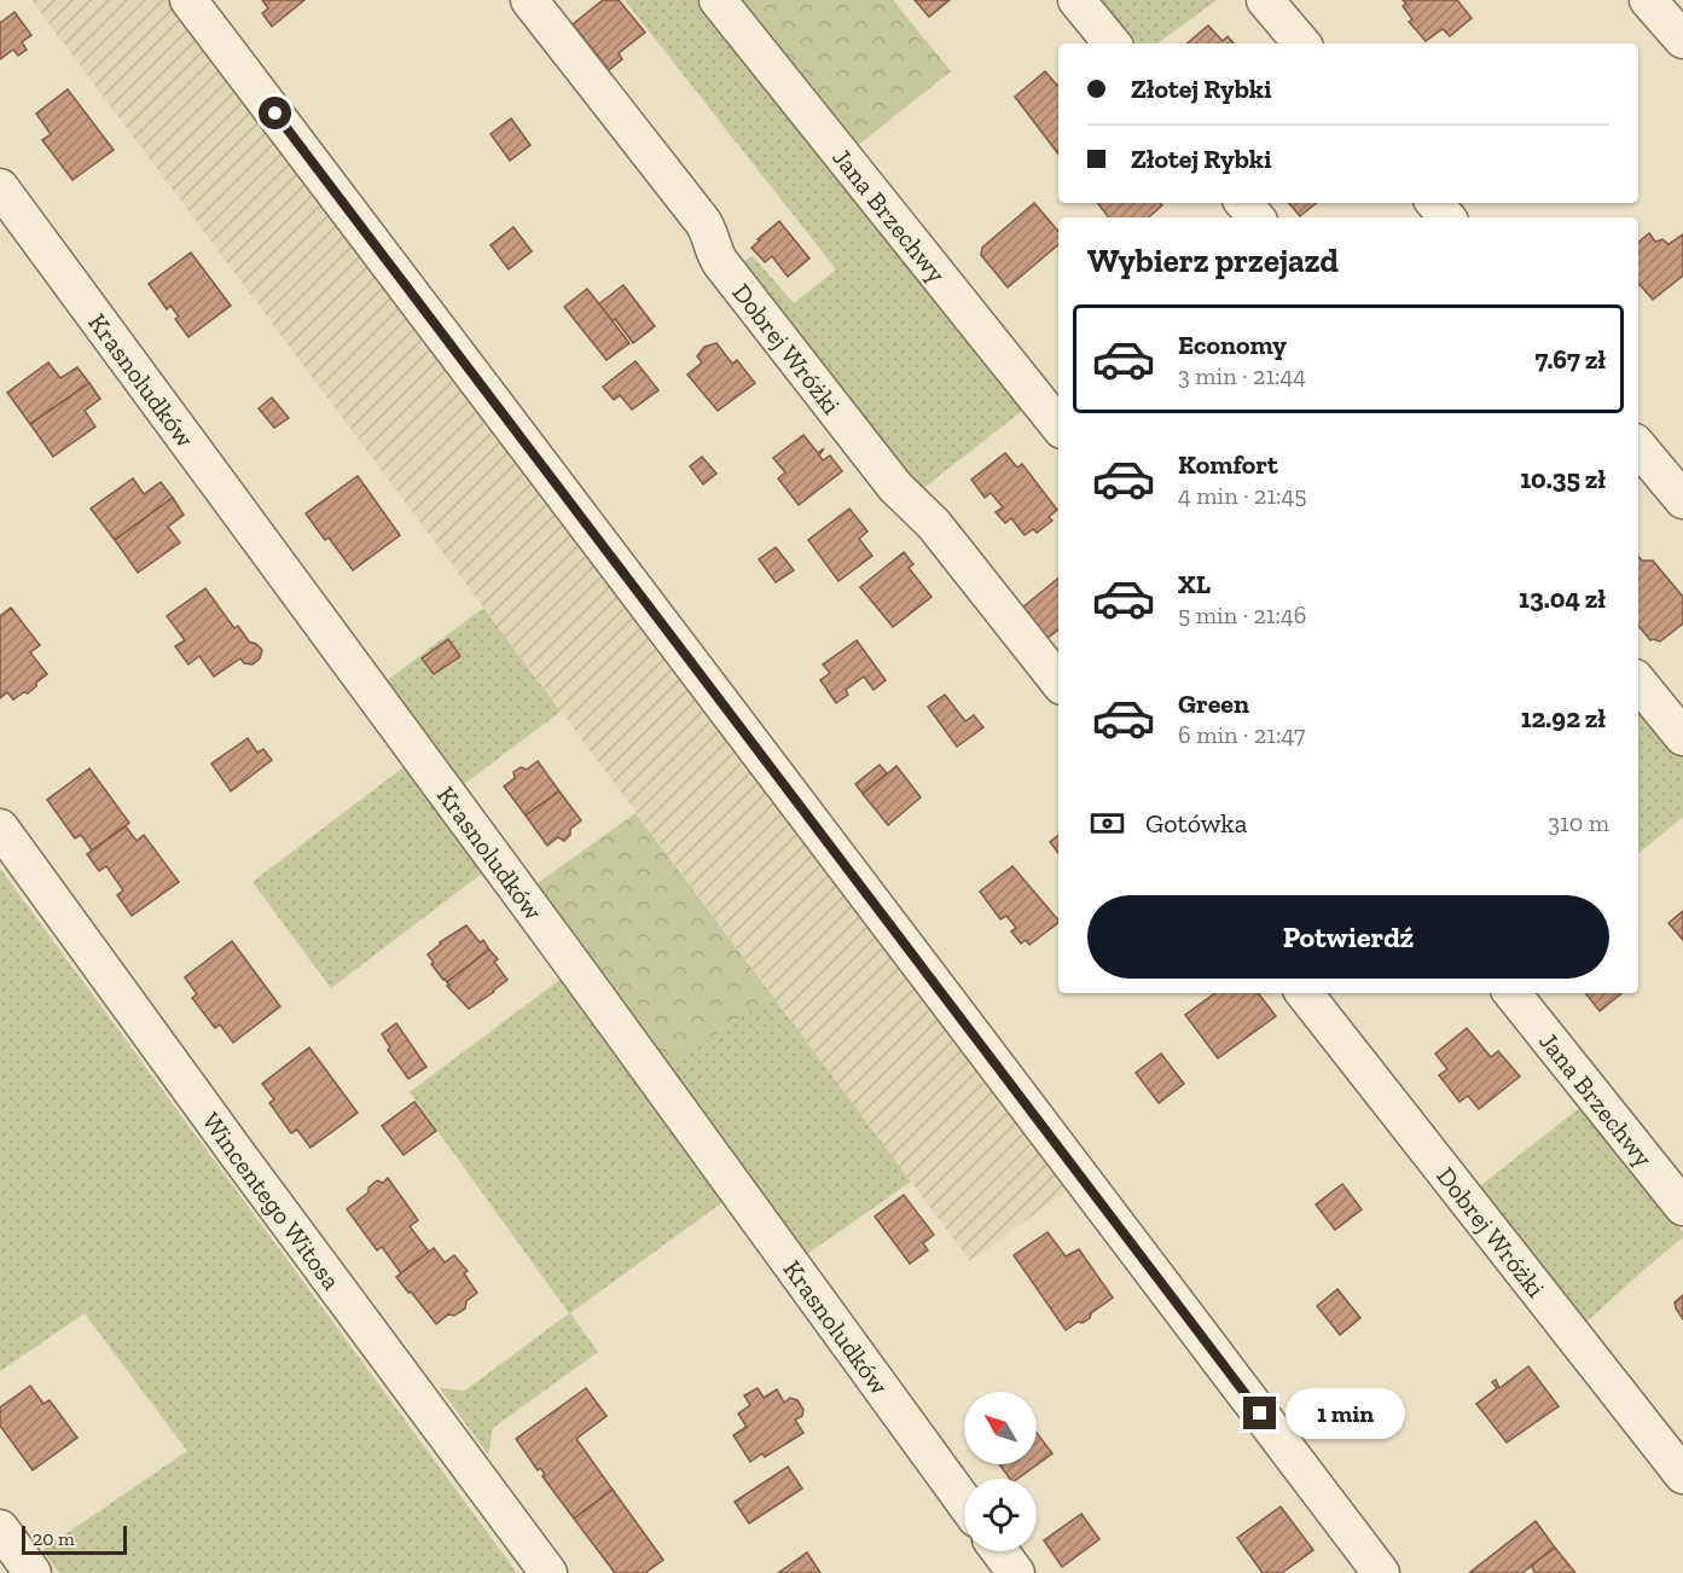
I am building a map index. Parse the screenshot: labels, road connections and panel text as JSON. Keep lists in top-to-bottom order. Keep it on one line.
{"streets":{"street":["Jana Brzechwy","Dobrej Wróżki","Krasnoludków","Wincentego Witosa"]},"scale_bar":"20 m","north":"top left","page":{"banner":["Złotej Rybki","Złotej Rybki"],"heading":"Wybierz przejazd","list":[{"name":"Economy","note":"3 min · 21:44","value":"7.67 zł"},{"name":"Komfort","note":"4 min · 21:45","value":"10.35 zł"},{"name":"XL","note":"5 min · 21:46","value":"13.04 zł"},{"name":"Green","note":"6 min · 21:47","value":"12.92 zł"}],"pay":["Gotówka","310 m"],"buttons":"Potwierdź","bubble":"1 min","scale":"20 m"}}
